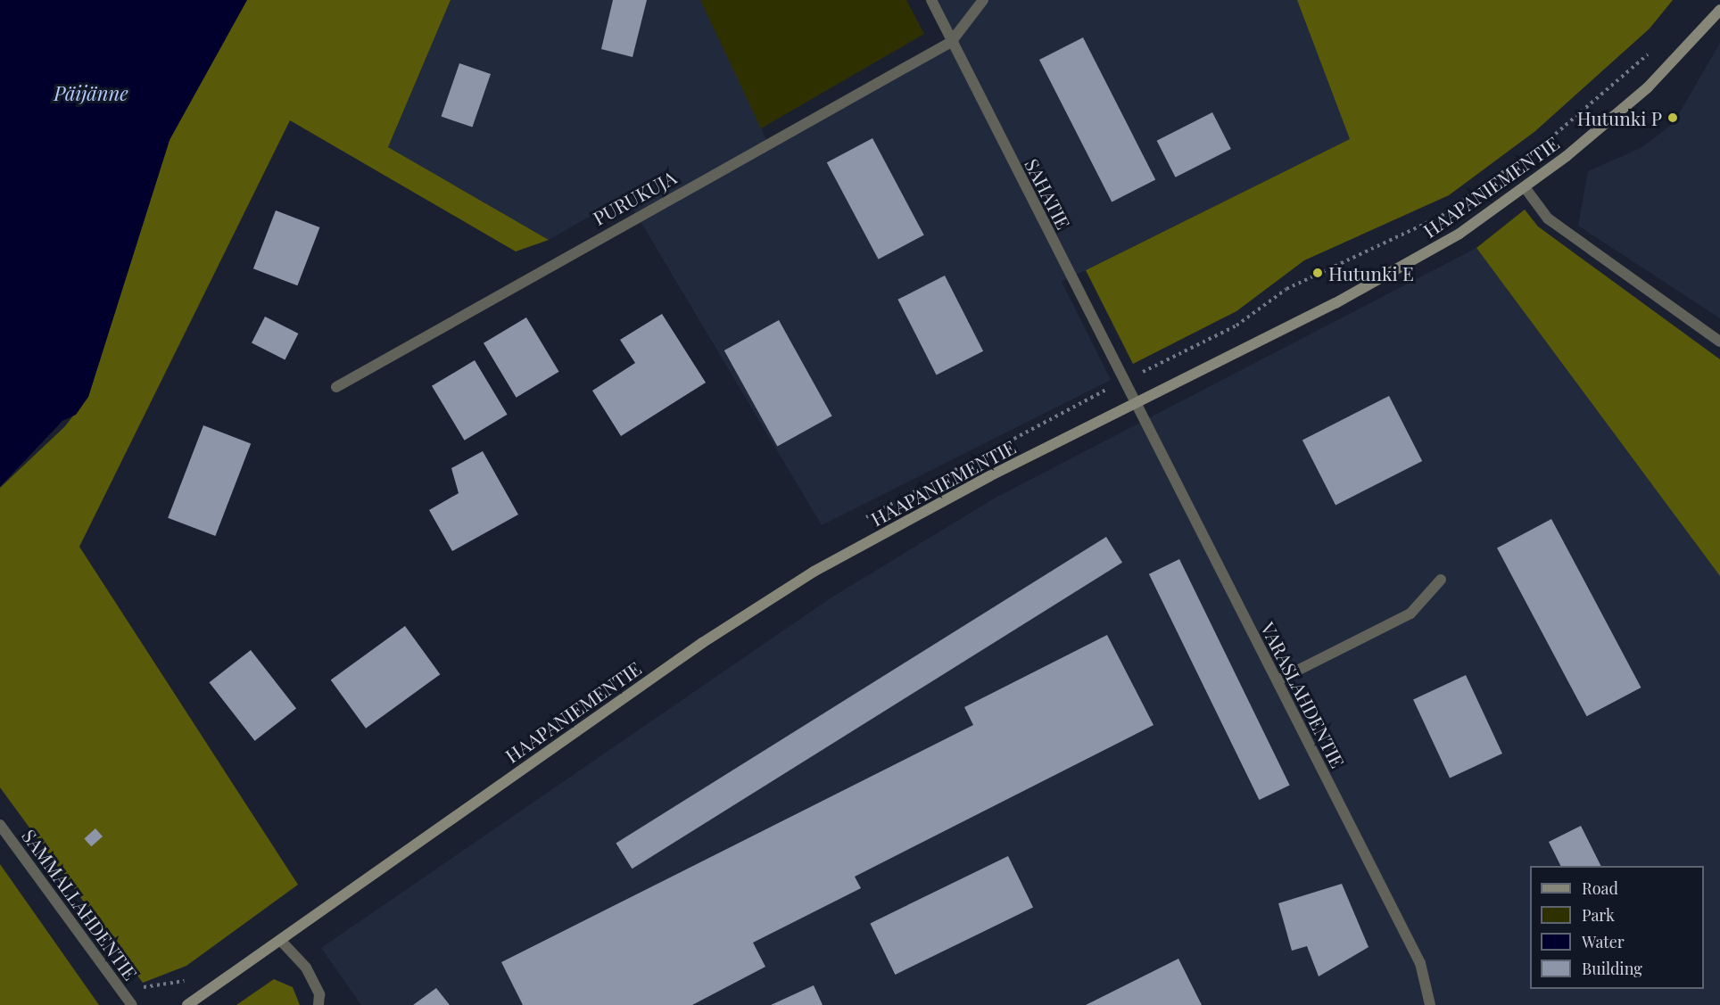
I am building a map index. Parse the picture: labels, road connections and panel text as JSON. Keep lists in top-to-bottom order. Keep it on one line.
{"streets":{"street":["HAAPANIEMENTIE","SAHATIE","PURUKUJA","VARASLAHDENTIE","SAMMALLAHDENTIE"]},"crossings":[["HAAPANIEMENTIE","SAHATIE"],["HAAPANIEMENTIE","VARASLAHDENTIE"],["SAHATIE","PURUKUJA"],["SAHATIE","VARASLAHDENTIE"]],"water":["Päijänne"],"places":["Hutunki P","Hutunki E"],"legend":["Road","Park","Water","Building"]}
